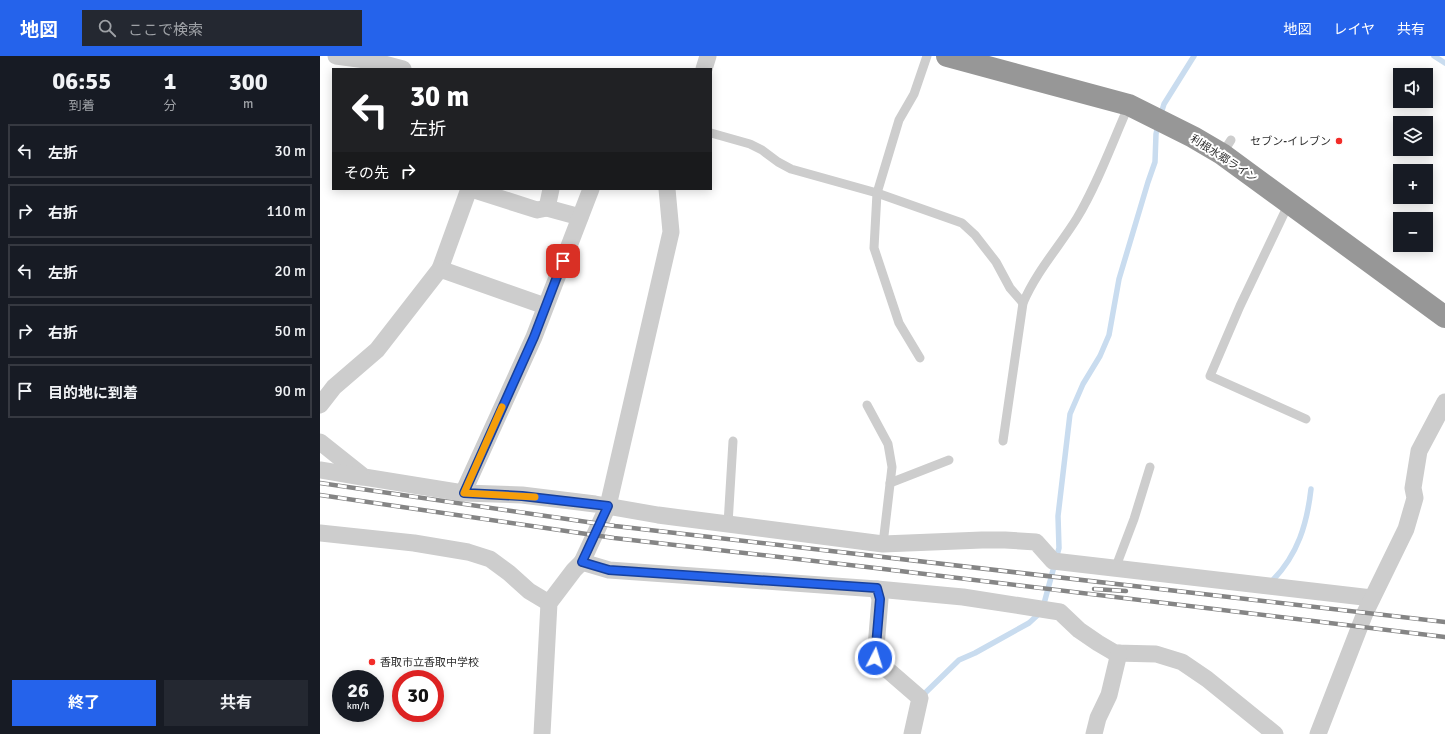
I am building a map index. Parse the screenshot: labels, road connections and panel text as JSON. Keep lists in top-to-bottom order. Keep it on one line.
{"streets":{"highway":["利根水郷ライン"]},"places":["セブン-イレブン","香取市立香取中学校"],"page":{"header":"地図","search":"ここで検索","nav":["地図","レイヤ","共有"],"eta":["06:55","到着","1","分","300","m"],"map_buttons":["+","−"],"turn":["30 m","左折"],"list":[{"name":"左折","value":"30 m"},{"name":"右折","value":"110 m"},{"name":"左折","value":"20 m"},{"name":"右折","value":"50 m"},{"name":"目的地に到着","value":"90 m"}],"then":"その先","speed":"26 km/h","limit":"30","buttons":["終了","共有"]}}
